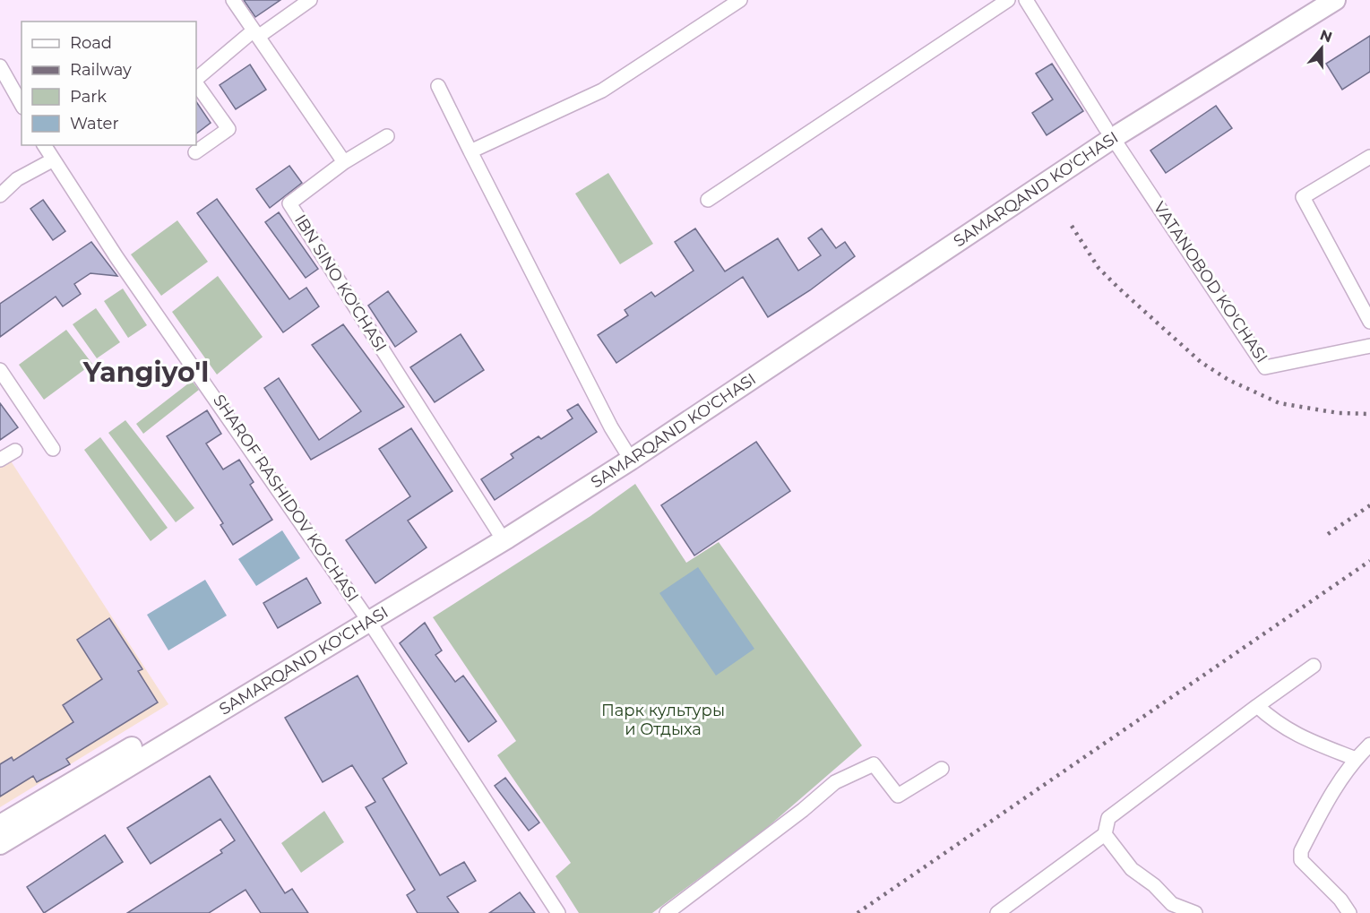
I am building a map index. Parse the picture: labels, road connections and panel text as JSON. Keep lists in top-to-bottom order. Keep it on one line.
{"streets":{"main road":["SAMARQAND KO'CHASI"],"street":["VATANOBOD KO'CHASI","IBN SINO KO'CHASI","SHAROF RASHIDOV KO’CHASI"]},"crossings":[["SAMARQAND KO'CHASI","VATANOBOD KO'CHASI"],["SAMARQAND KO'CHASI","IBN SINO KO'CHASI"],["SAMARQAND KO'CHASI","SHAROF RASHIDOV KO’CHASI"]],"districts":["Yangiyo'l"],"parks":["Парк культуры и Отдыха"],"legend":["Road","Railway","Park","Water"],"north":"top"}
